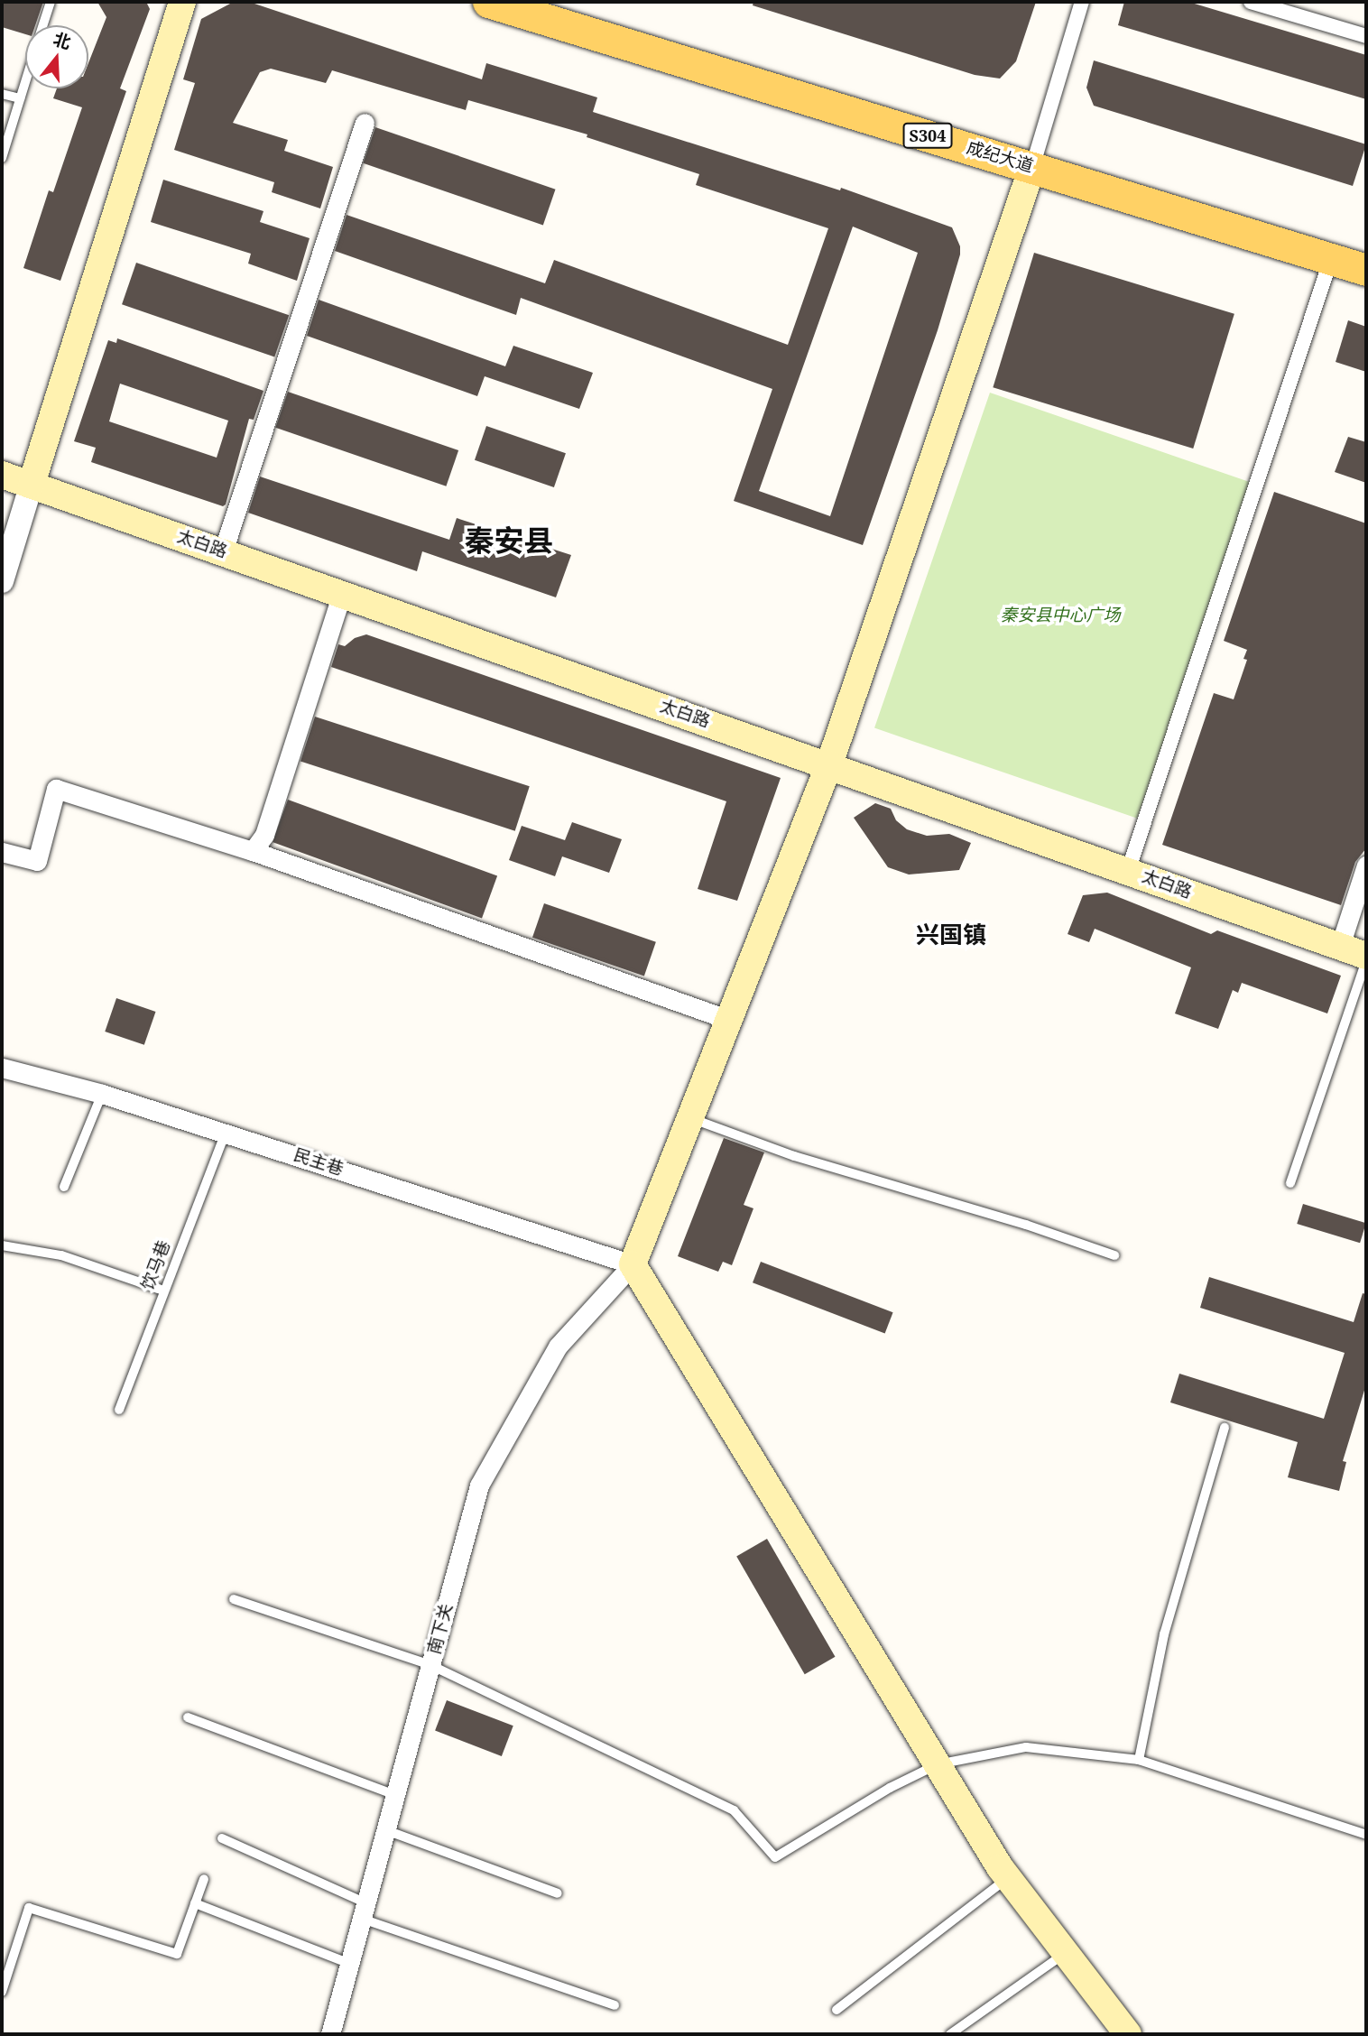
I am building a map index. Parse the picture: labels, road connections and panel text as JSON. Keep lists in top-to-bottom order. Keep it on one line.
{"streets":{"main road":["S304","成纪大道","太白路"],"street":["民主巷","南下关"],"lane":["饮马巷"]},"crossings":[["民主巷","饮马巷"],["民主巷","南下关"]],"districts":["秦安县","兴国镇"],"parks":["秦安县中心广场"],"north":"top"}
